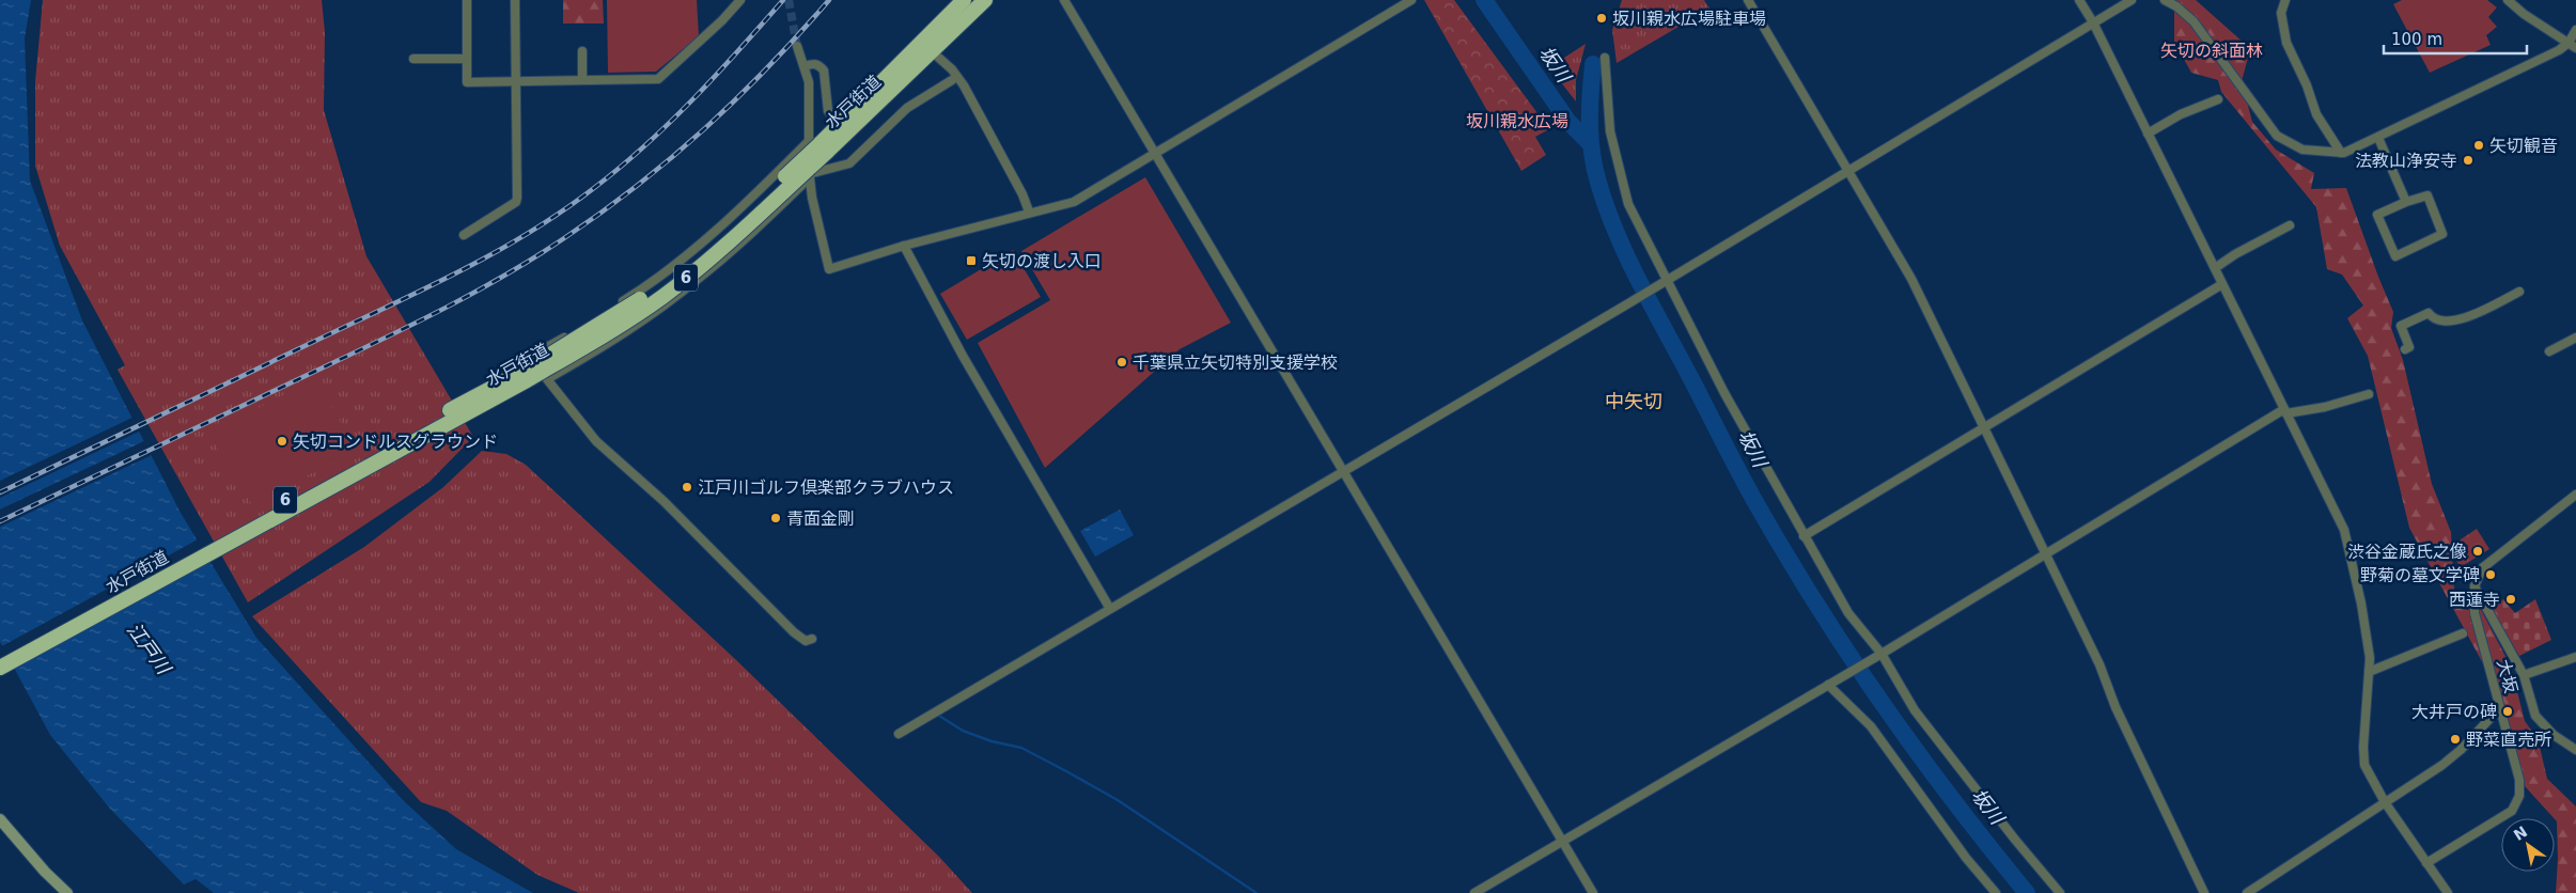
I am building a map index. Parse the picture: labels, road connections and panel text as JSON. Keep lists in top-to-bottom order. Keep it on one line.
{"streets":{"highway":["水戸街道","6"],"street":["大坂"]},"districts":["中矢切"],"water":["坂川","江戸川"],"parks":["矢切の斜面林","坂川親水広場"],"places":{"other":["坂川親水広場駐車場","矢切観音","法教山浄安寺","千葉県立矢切特別支援学校","矢切コンドルスグラウンド","江戸川ゴルフ倶楽部クラブハウス","青面金剛","渋谷金蔵氏之像","野菊の墓文学碑","西蓮寺","大井戸の碑","野菜直売所"],"transit":["矢切の渡し入口"]},"scale_bar":"100 m","north":"top left"}
